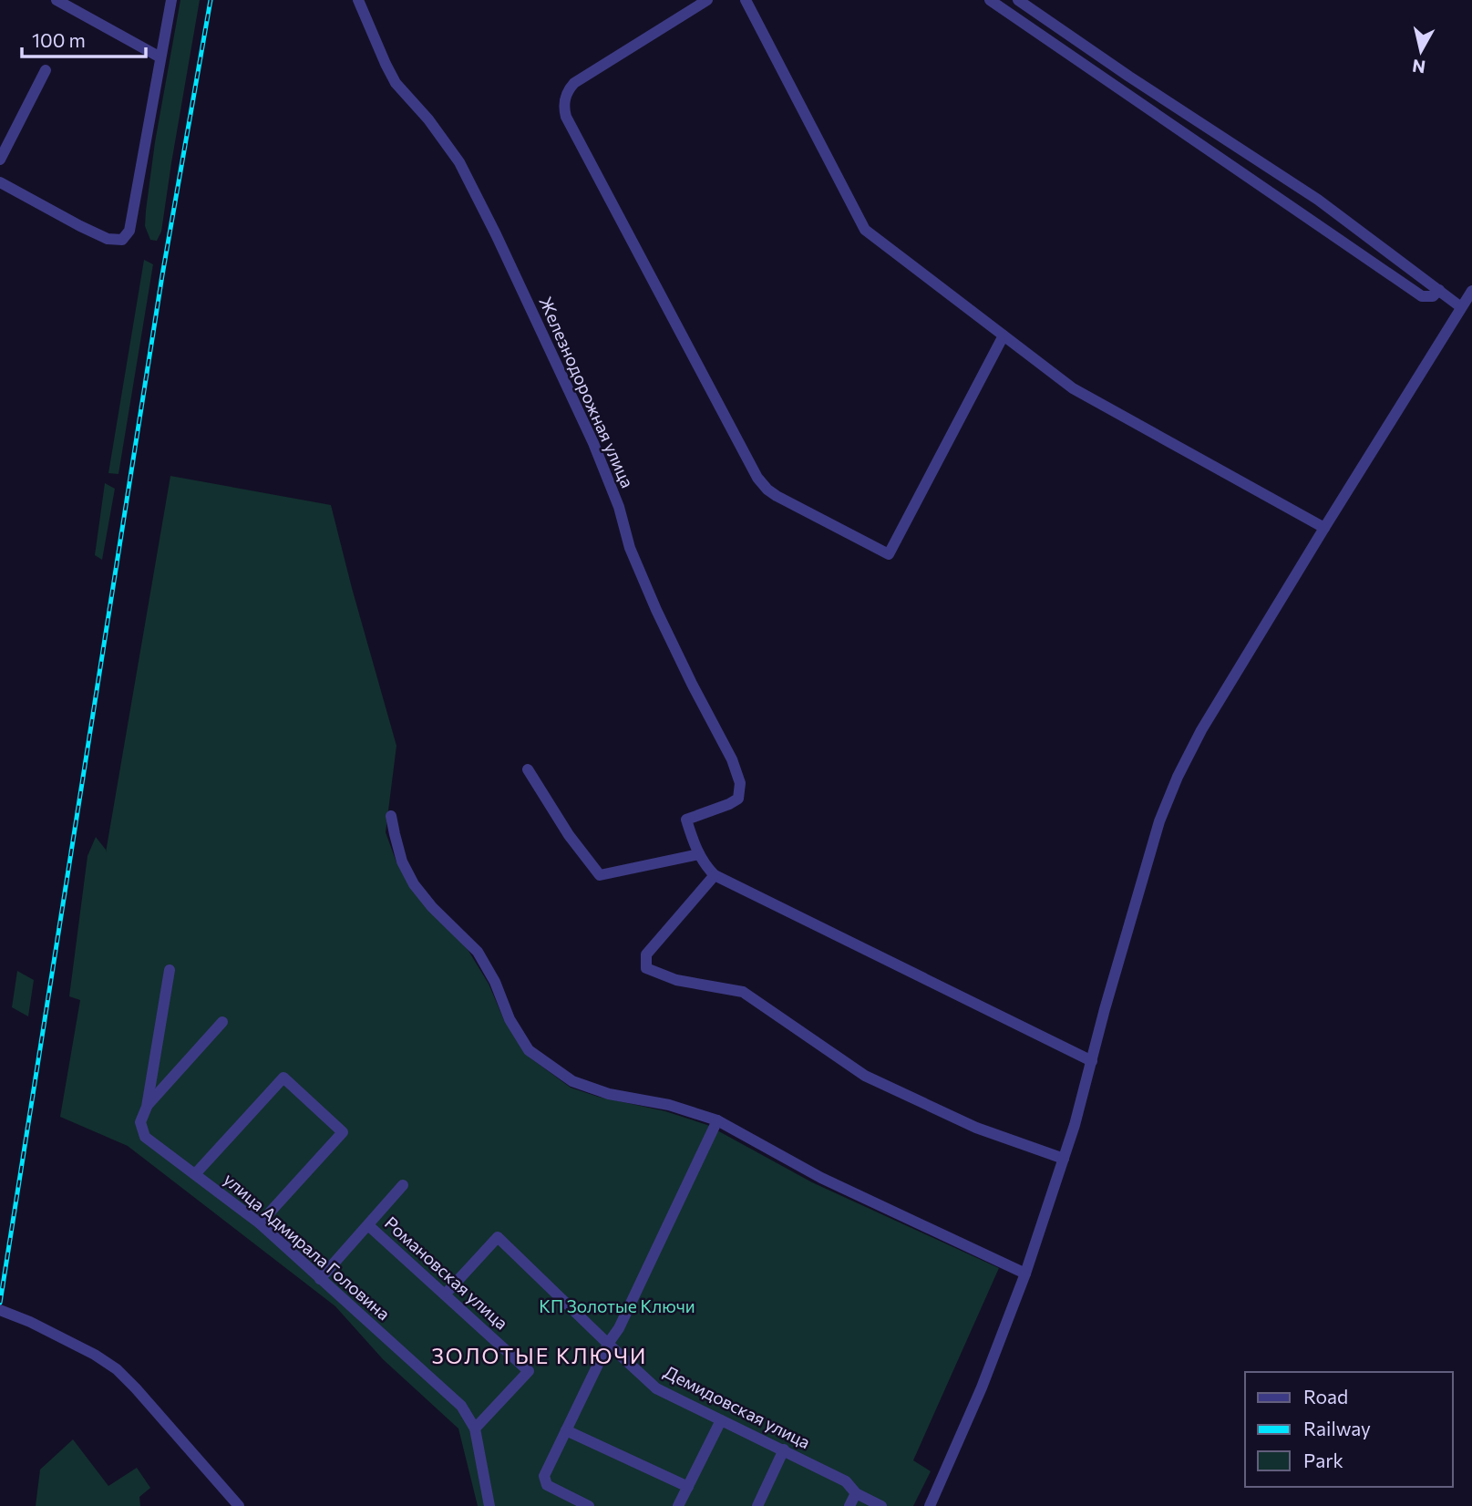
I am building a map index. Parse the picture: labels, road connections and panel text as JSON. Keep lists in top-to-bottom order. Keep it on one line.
{"streets":{"street":["Железнодорожная улица","улица Адмирала Головина","Романовская улица","Демидовская улица"]},"crossings":[["улица Адмирала Головина","Романовская улица"],["Романовская улица","Демидовская улица"]],"districts":["ЗОЛОТЫЕ КЛЮЧИ"],"parks":["КП Золотые Ключи"],"legend":["Road","Railway","Park"],"scale_bar":"100 m","north":"bottom"}
